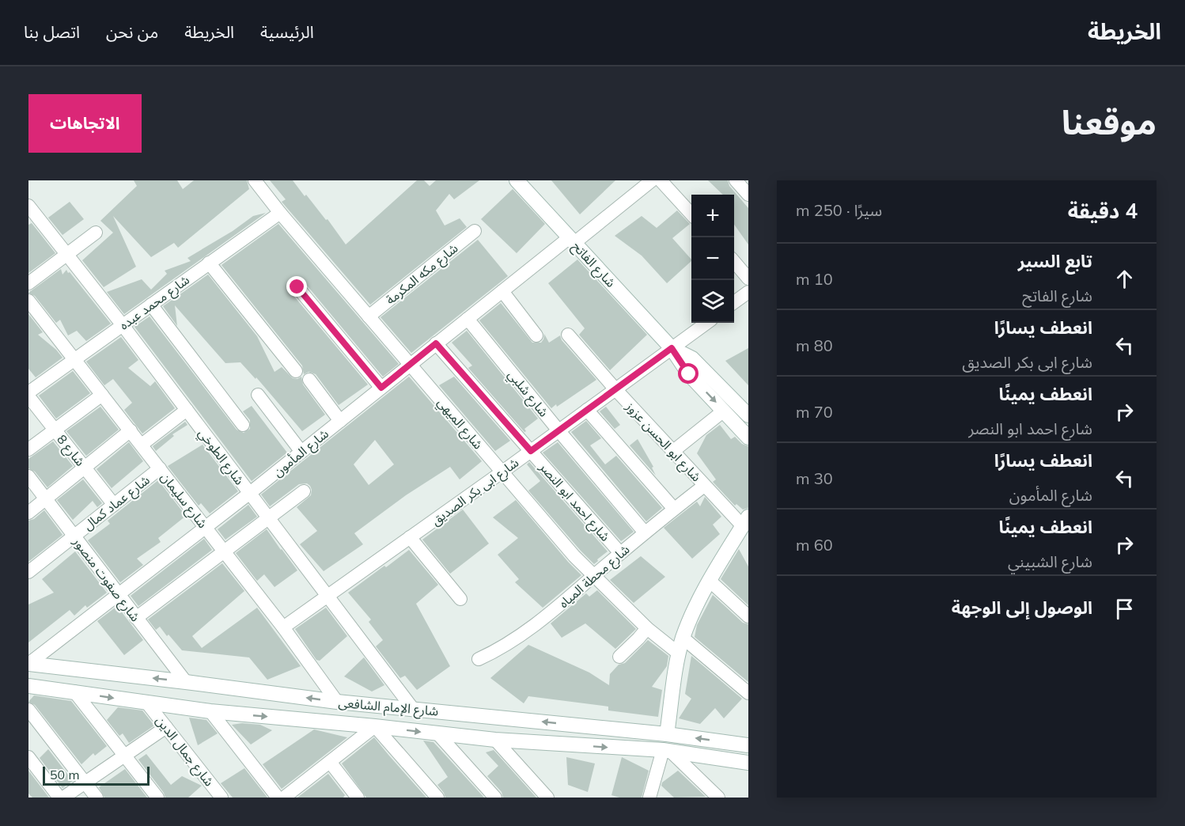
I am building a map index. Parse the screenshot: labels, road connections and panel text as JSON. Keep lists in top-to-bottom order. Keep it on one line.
{"streets":{"main road":["شارع الفاتح","شارع الإمام الشافعى"],"street":["شارع مكه المكرمة","شارع محمد عبده","شارع شلبي","شارع الميهي","شارع ابو الحسن عزوز","شارع 8","شارع المأمون","شارع الطوخي","شارع ابى بكر الصديق","شارع سليمان","شارع احمد ابو النصر","شارع عماد كمال","شارع محطة المياه","شارع صفوت منصور","شارع جمال الدين"]},"crossings":[["شارع الفاتح","شارع المأمون"],["شارع الفاتح","شارع ابى بكر الصديق"],["شارع مكه المكرمة","شارع الميهي"],["شارع محمد عبده","شارع الميهي"],["شارع محمد عبده","شارع الطوخي"],["شارع محمد عبده","شارع سليمان"],["شارع شلبي","شارع المأمون"],["شارع شلبي","شارع ابى بكر الصديق"],["شارع شلبي","شارع محطة المياه"],["شارع الميهي","شارع المأمون"],["شارع الميهي","شارع ابى بكر الصديق"],["شارع الميهي","شارع محطة المياه"],["شارع ابو الحسن عزوز","شارع ابى بكر الصديق"],["شارع ابو الحسن عزوز","شارع محطة المياه"],["شارع 8","شارع عماد كمال"],["شارع المأمون","شارع الطوخي"],["شارع المأمون","شارع سليمان"],["شارع المأمون","شارع احمد ابو النصر"],["شارع المأمون","شارع صفوت منصور"],["شارع المأمون","شارع الإمام الشافعى"],["شارع الطوخي","شارع ابى بكر الصديق"],["شارع الطوخي","شارع الإمام الشافعى"],["شارع ابى بكر الصديق","شارع سليمان"],["شارع ابى بكر الصديق","شارع احمد ابو النصر"],["شارع سليمان","شارع عماد كمال"],["شارع سليمان","شارع الإمام الشافعى"],["شارع احمد ابو النصر","شارع محطة المياه"],["شارع عماد كمال","شارع صفوت منصور"],["شارع صفوت منصور","شارع الإمام الشافعى"],["شارع الإمام الشافعى","شارع جمال الدين"]],"scale_bar":"50 m","page":{"header":"الخريطة","nav":["الرئيسية","الخريطة","من نحن","اتصل بنا"],"title":"موقعنا","buttons":"الاتجاهات","heading":["4 دقيقة","سيرًا · 250 m"],"map_buttons":["+","−"],"list":[["تابع السير","شارع الفاتح","10 m"],["انعطف يسارًا","شارع ابى بكر الصديق","80 m"],["انعطف يمينًا","شارع احمد ابو النصر","70 m"],["انعطف يسارًا","شارع المأمون","30 m"],["انعطف يمينًا","شارع الشبيني","60 m"],"الوصول إلى الوجهة"],"scale":"50 m"}}
